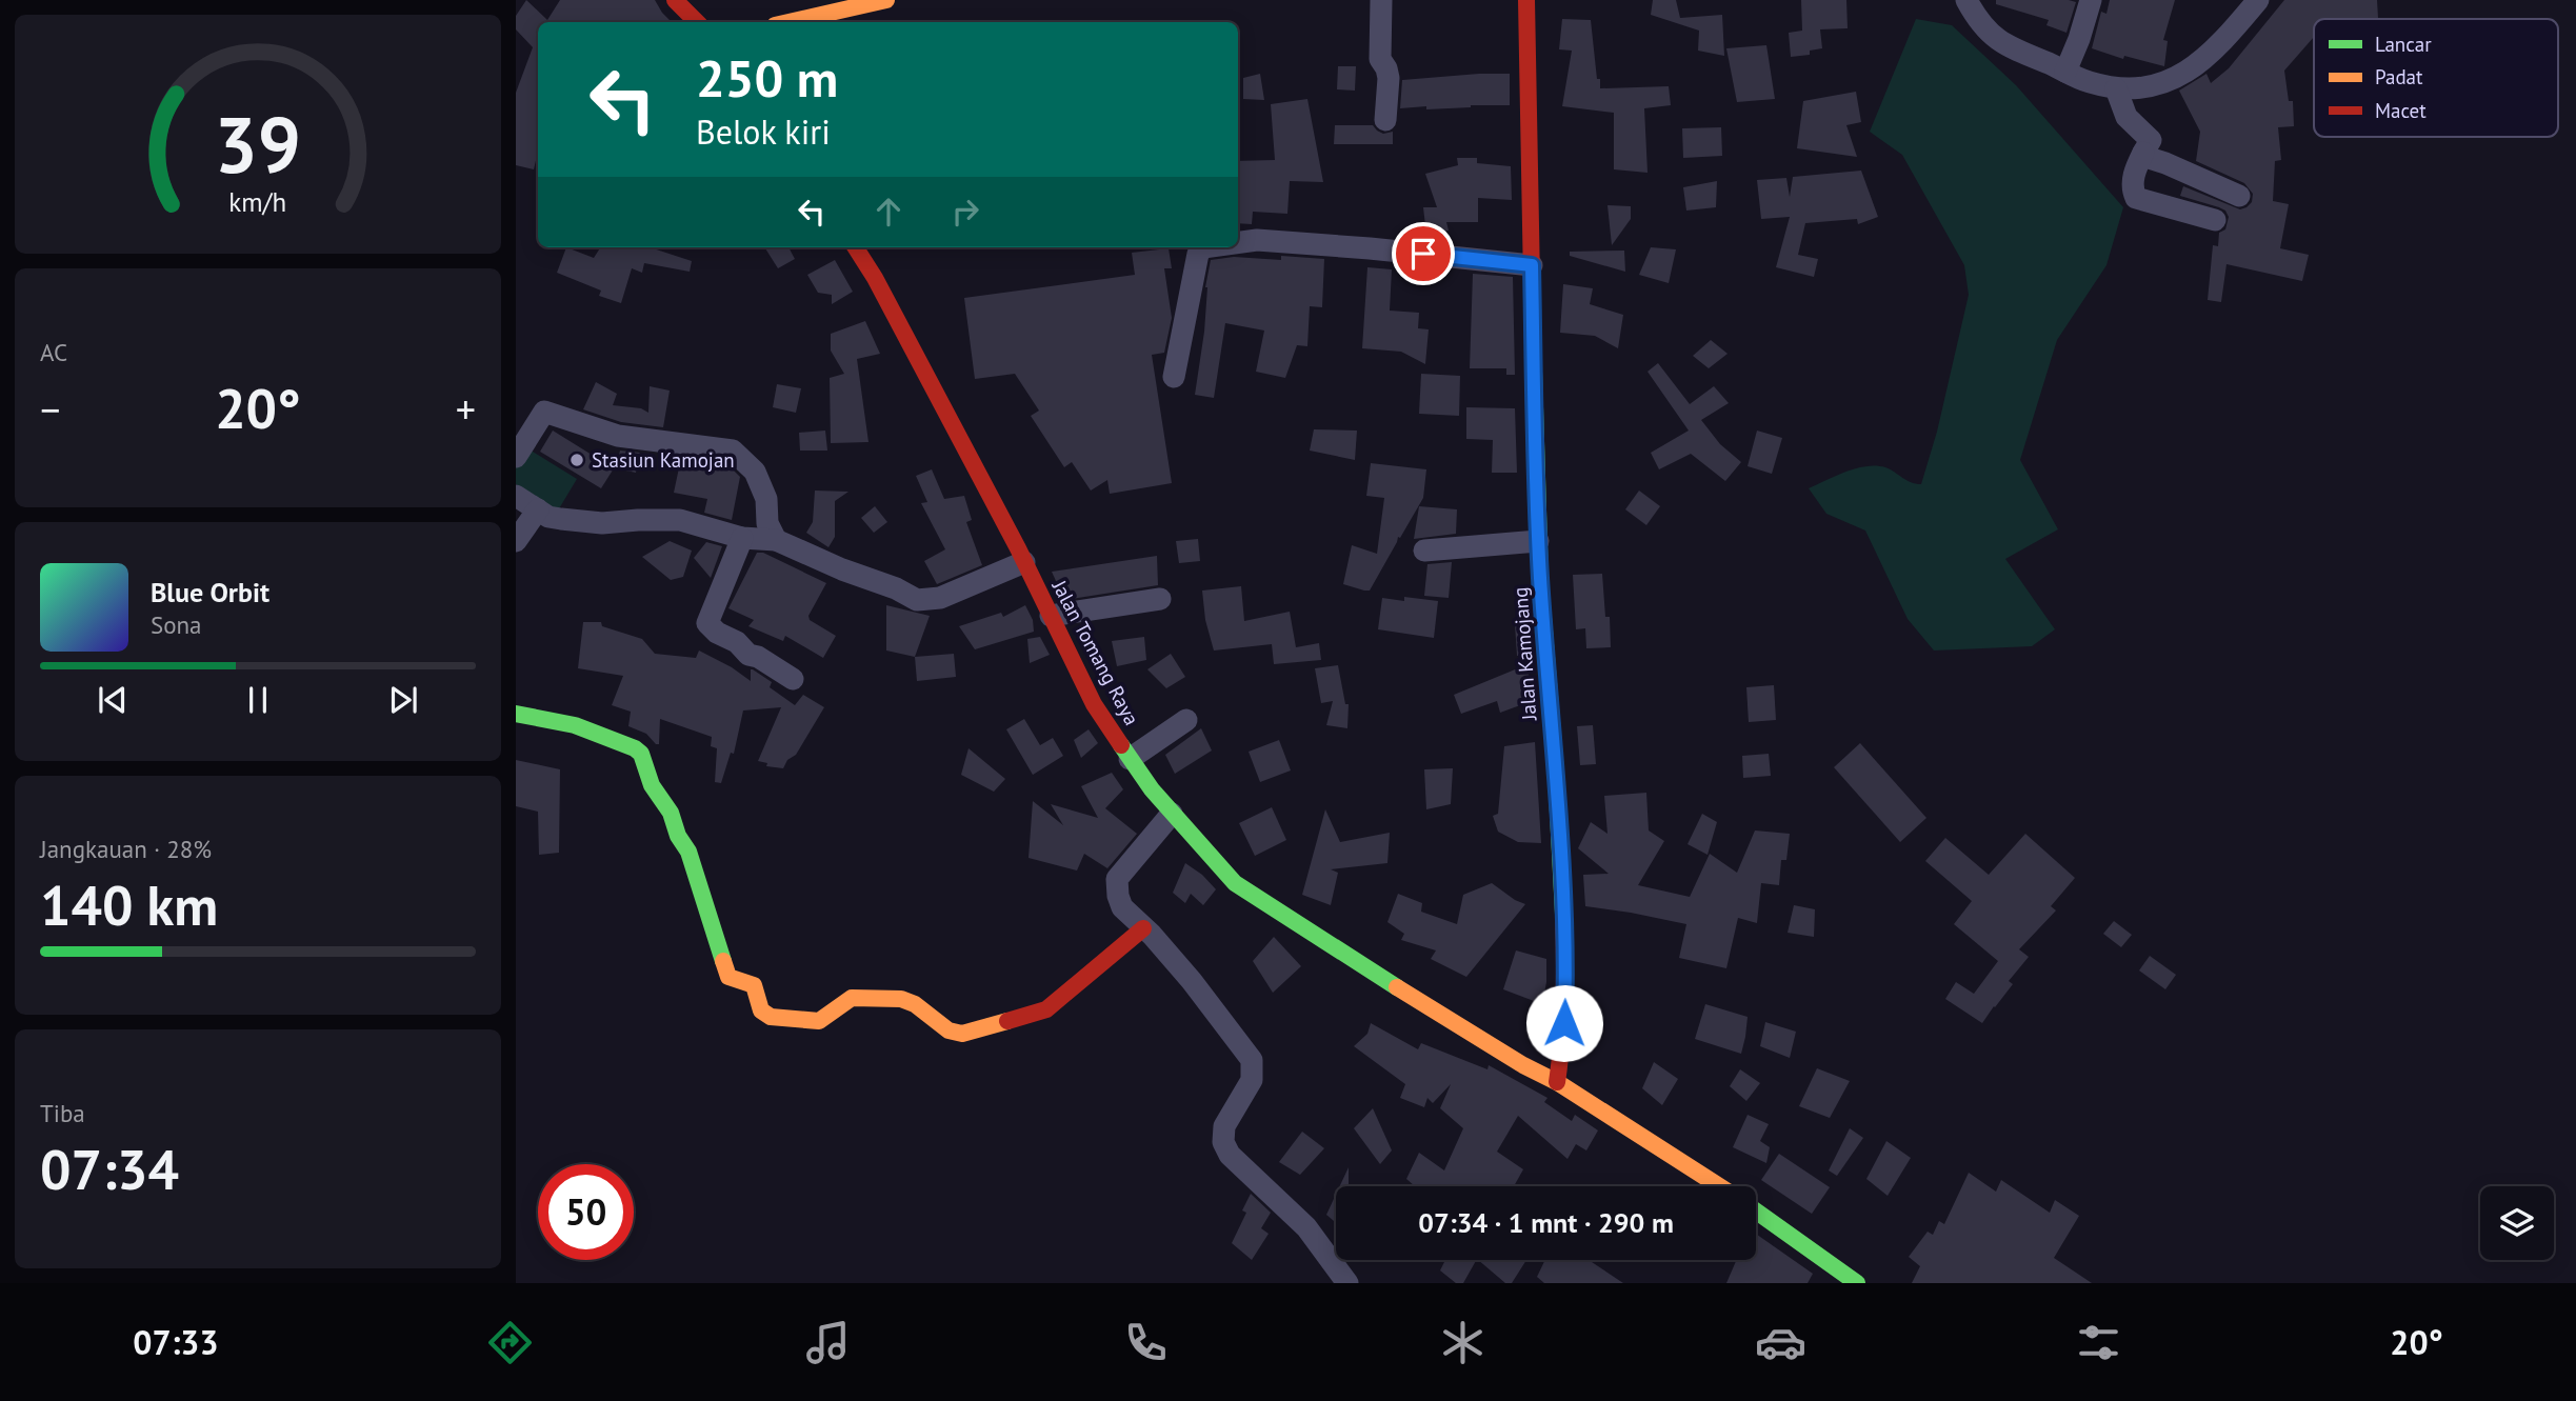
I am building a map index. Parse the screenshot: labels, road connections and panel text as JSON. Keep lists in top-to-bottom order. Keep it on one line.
{"streets":{"main road":["Jalan Tomang Raya","Jalan Kamojang"]},"crossings":[["Jalan Tomang Raya","Jalan Kamojang"]],"places":["Stasiun Kamojan"],"legend":["Lancar","Padat","Macet"],"page":{"turn":["250 m","Belok kiri"],"tile":["AC",["Jangkauan · 28%","140 km"],["Tiba","07:34"]],"heat":["−","20°","+"],"song":["Blue Orbit","Sona"],"limit":"50","trip":"07:34 · 1 mnt · 290 m","tabs":["07:33","20°"],"gauge":["39","km/h"]}}
